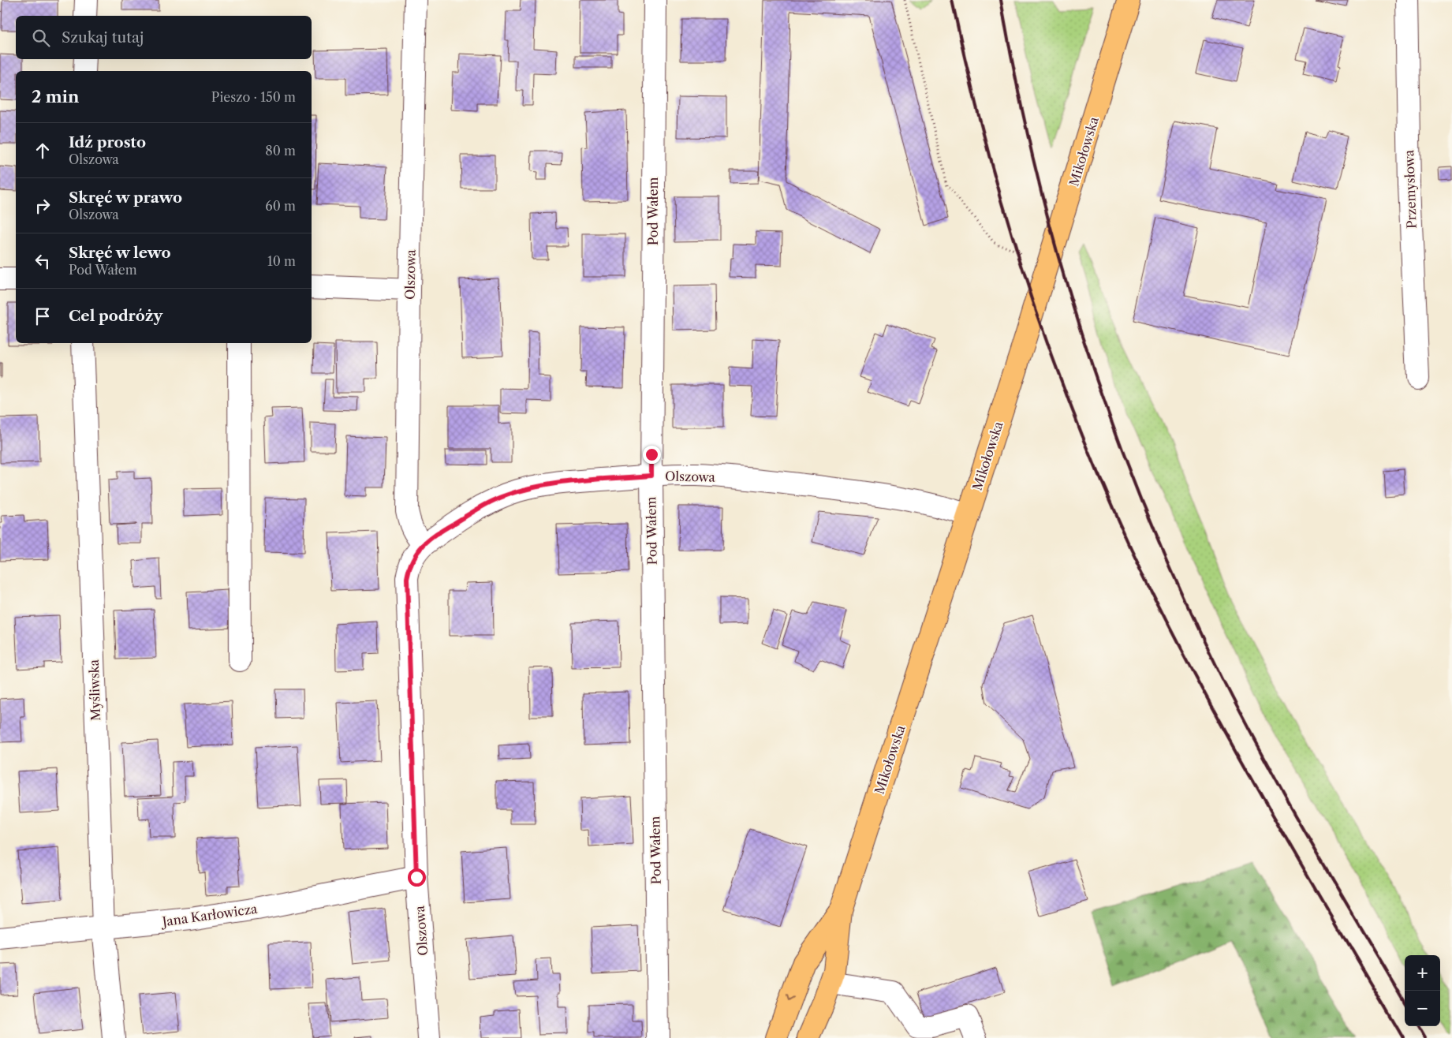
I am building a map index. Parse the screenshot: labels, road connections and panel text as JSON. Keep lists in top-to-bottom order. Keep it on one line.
{"streets":{"main road":["Mikołowska"],"street":["Przemysłowa","Pod Wałem","Olszowa","Myśliwska","Jana Karłowicza"]},"crossings":[["Mikołowska","Olszowa"],["Pod Wałem","Olszowa"],["Olszowa","Jana Karłowicza"],["Myśliwska","Jana Karłowicza"]],"page":{"search":"Szukaj tutaj","heading":["2 min","Pieszo · 150 m"],"list":[["Idź prosto","Olszowa","80 m"],["Skręć w prawo","Olszowa","60 m"],["Skręć w lewo","Pod Wałem","10 m"],"Cel podróży"],"map_buttons":["+","−"]}}
